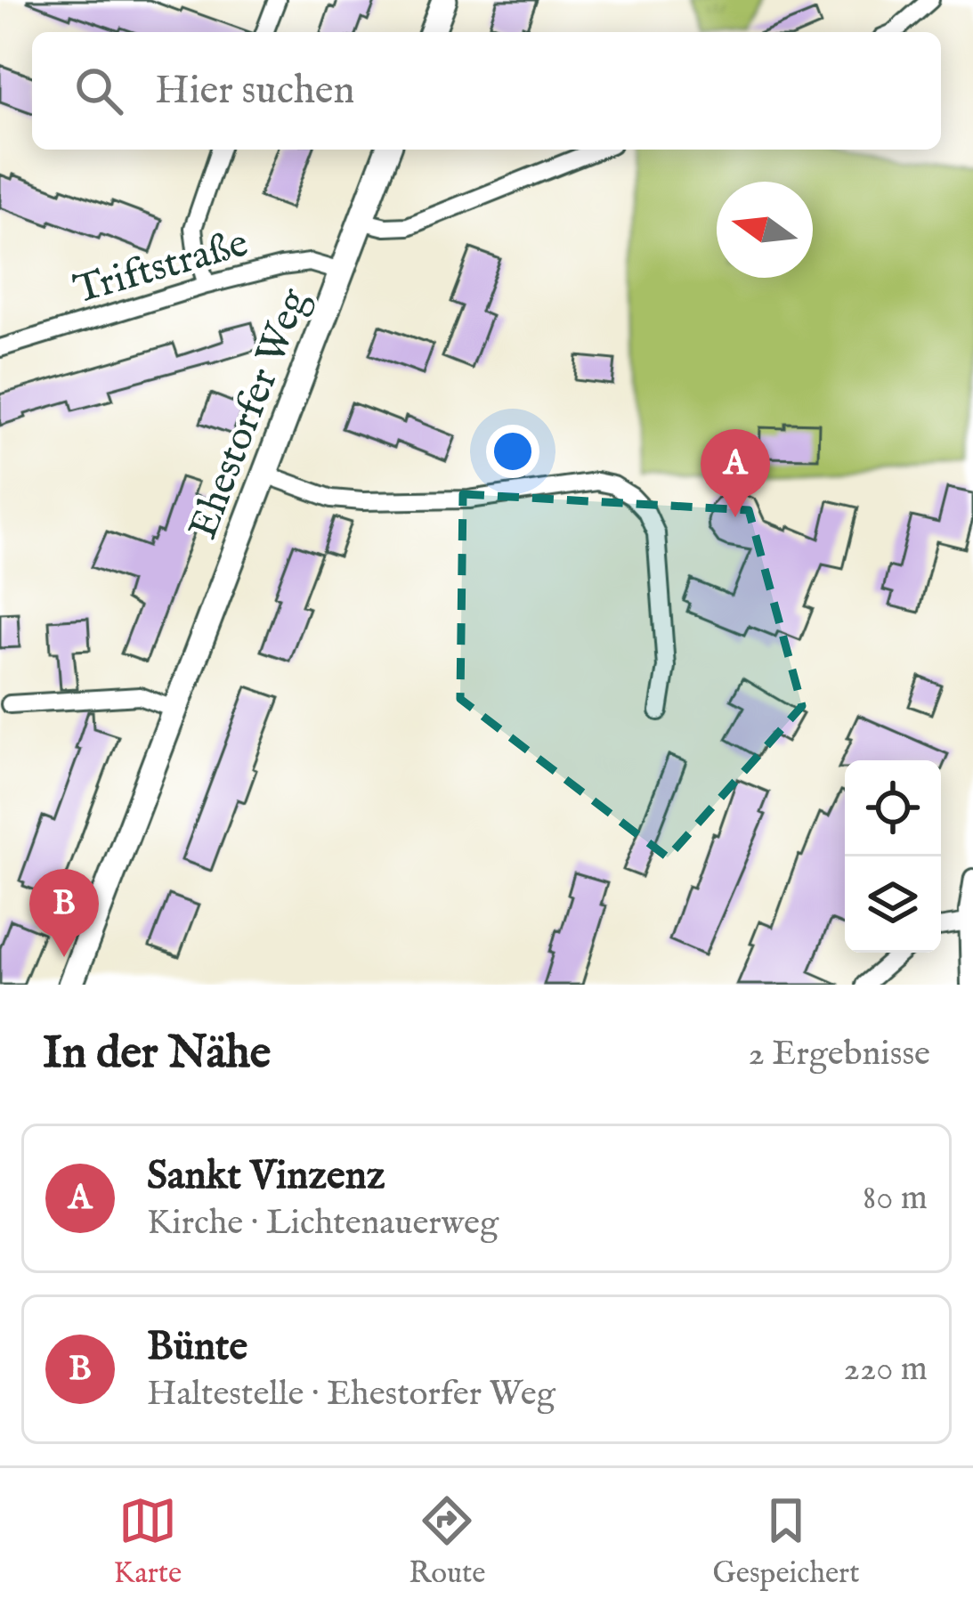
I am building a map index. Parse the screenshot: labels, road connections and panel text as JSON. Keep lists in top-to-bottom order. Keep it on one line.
{"streets":{"main road":["Ehestorfer Weg"],"street":["Triftstraße"]},"crossings":[["Triftstraße","Ehestorfer Weg"]],"north":"left","page":{"search":"Hier suchen","pins":["A","B"],"heading":["In der Nähe","2 Ergebnisse"],"list":[{"mark":"A","name":"Sankt Vinzenz","note":"Kirche · Lichtenauerweg","value":"80 m"},{"mark":"B","name":"Bünte","note":"Haltestelle · Ehestorfer Weg","value":"220 m"}],"nav":["Karte","Route","Gespeichert"]}}
